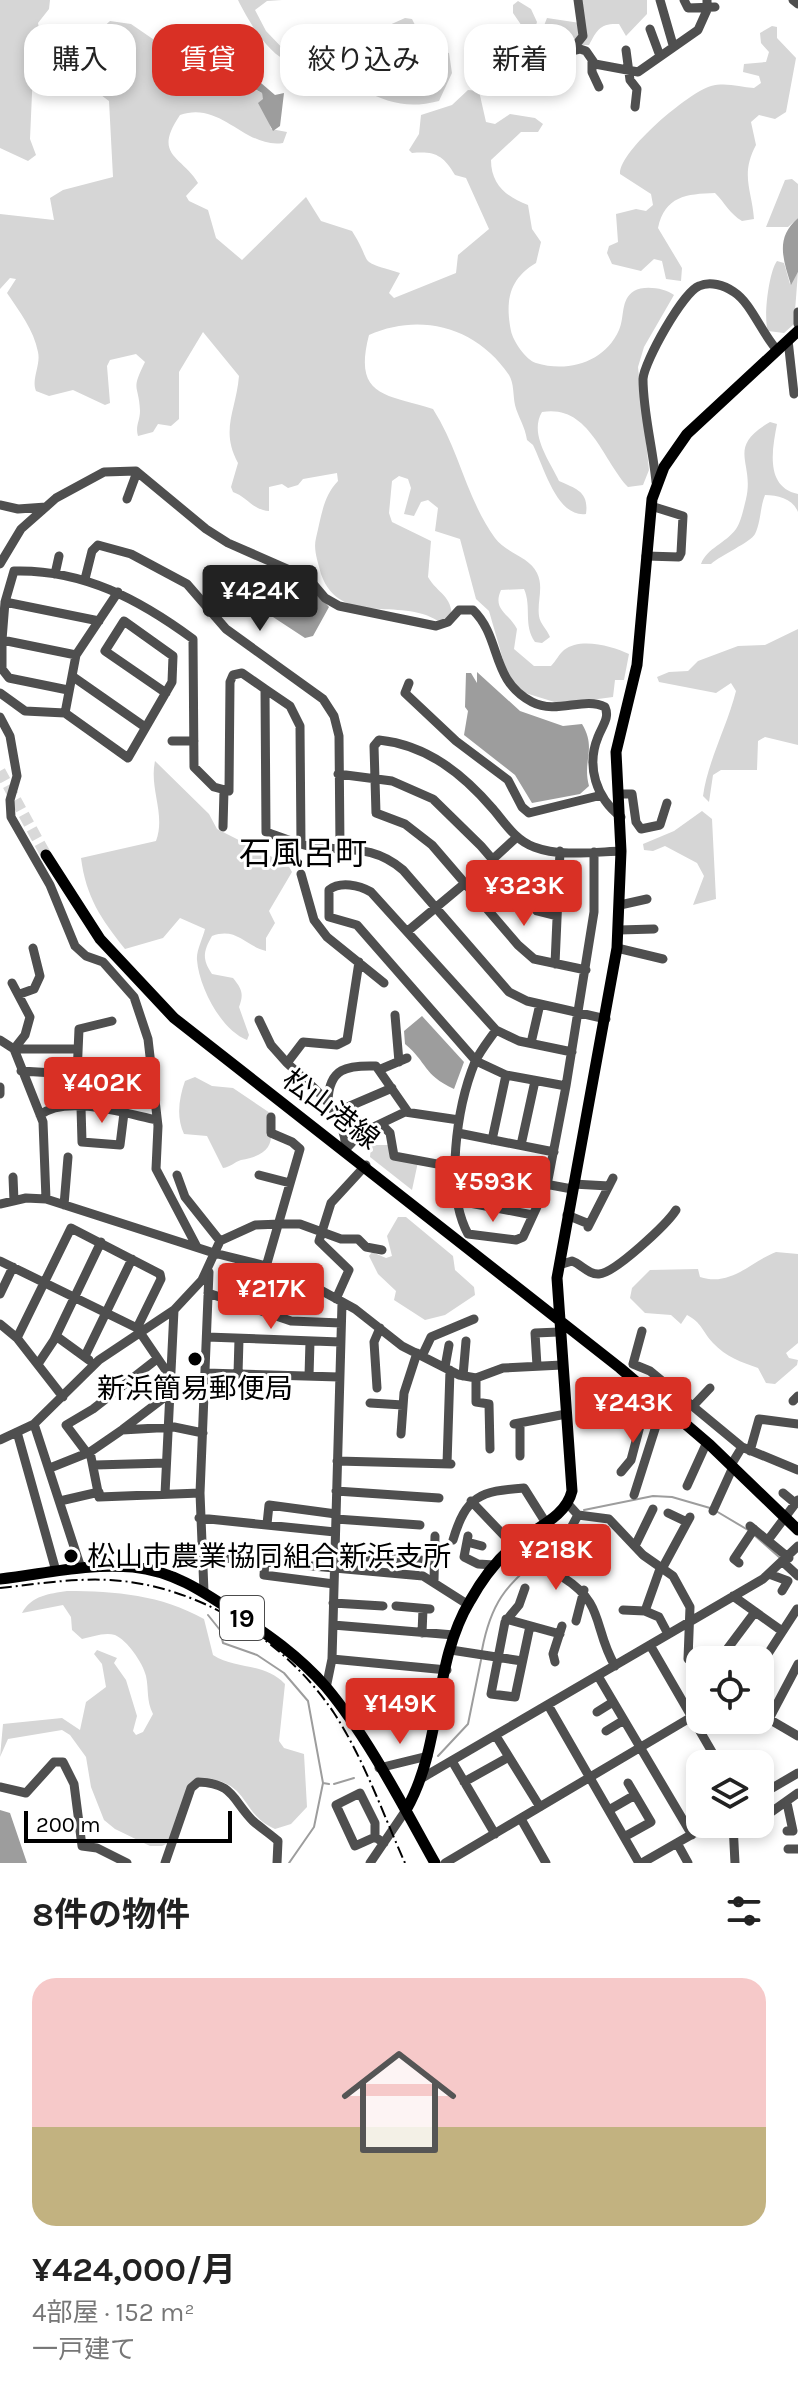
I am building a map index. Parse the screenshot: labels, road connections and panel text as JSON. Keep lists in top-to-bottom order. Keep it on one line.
{"streets":{"main road":["松山港線","19"]},"districts":["石風呂町"],"places":["新浜簡易郵便局","松山市農業協同組合新浜支所"],"scale_bar":"200 m","page":{"chip":["購入","賃貸","絞り込み","新着"],"price":["¥424K","¥323K","¥402K","¥593K","¥217K","¥243K","¥218K","¥149K"],"scale":"200 m","heading":"8件の物件","list":[{"name":"¥424,000/月","note":"4部屋 · 152 m² · 一戸建て"}]}}
